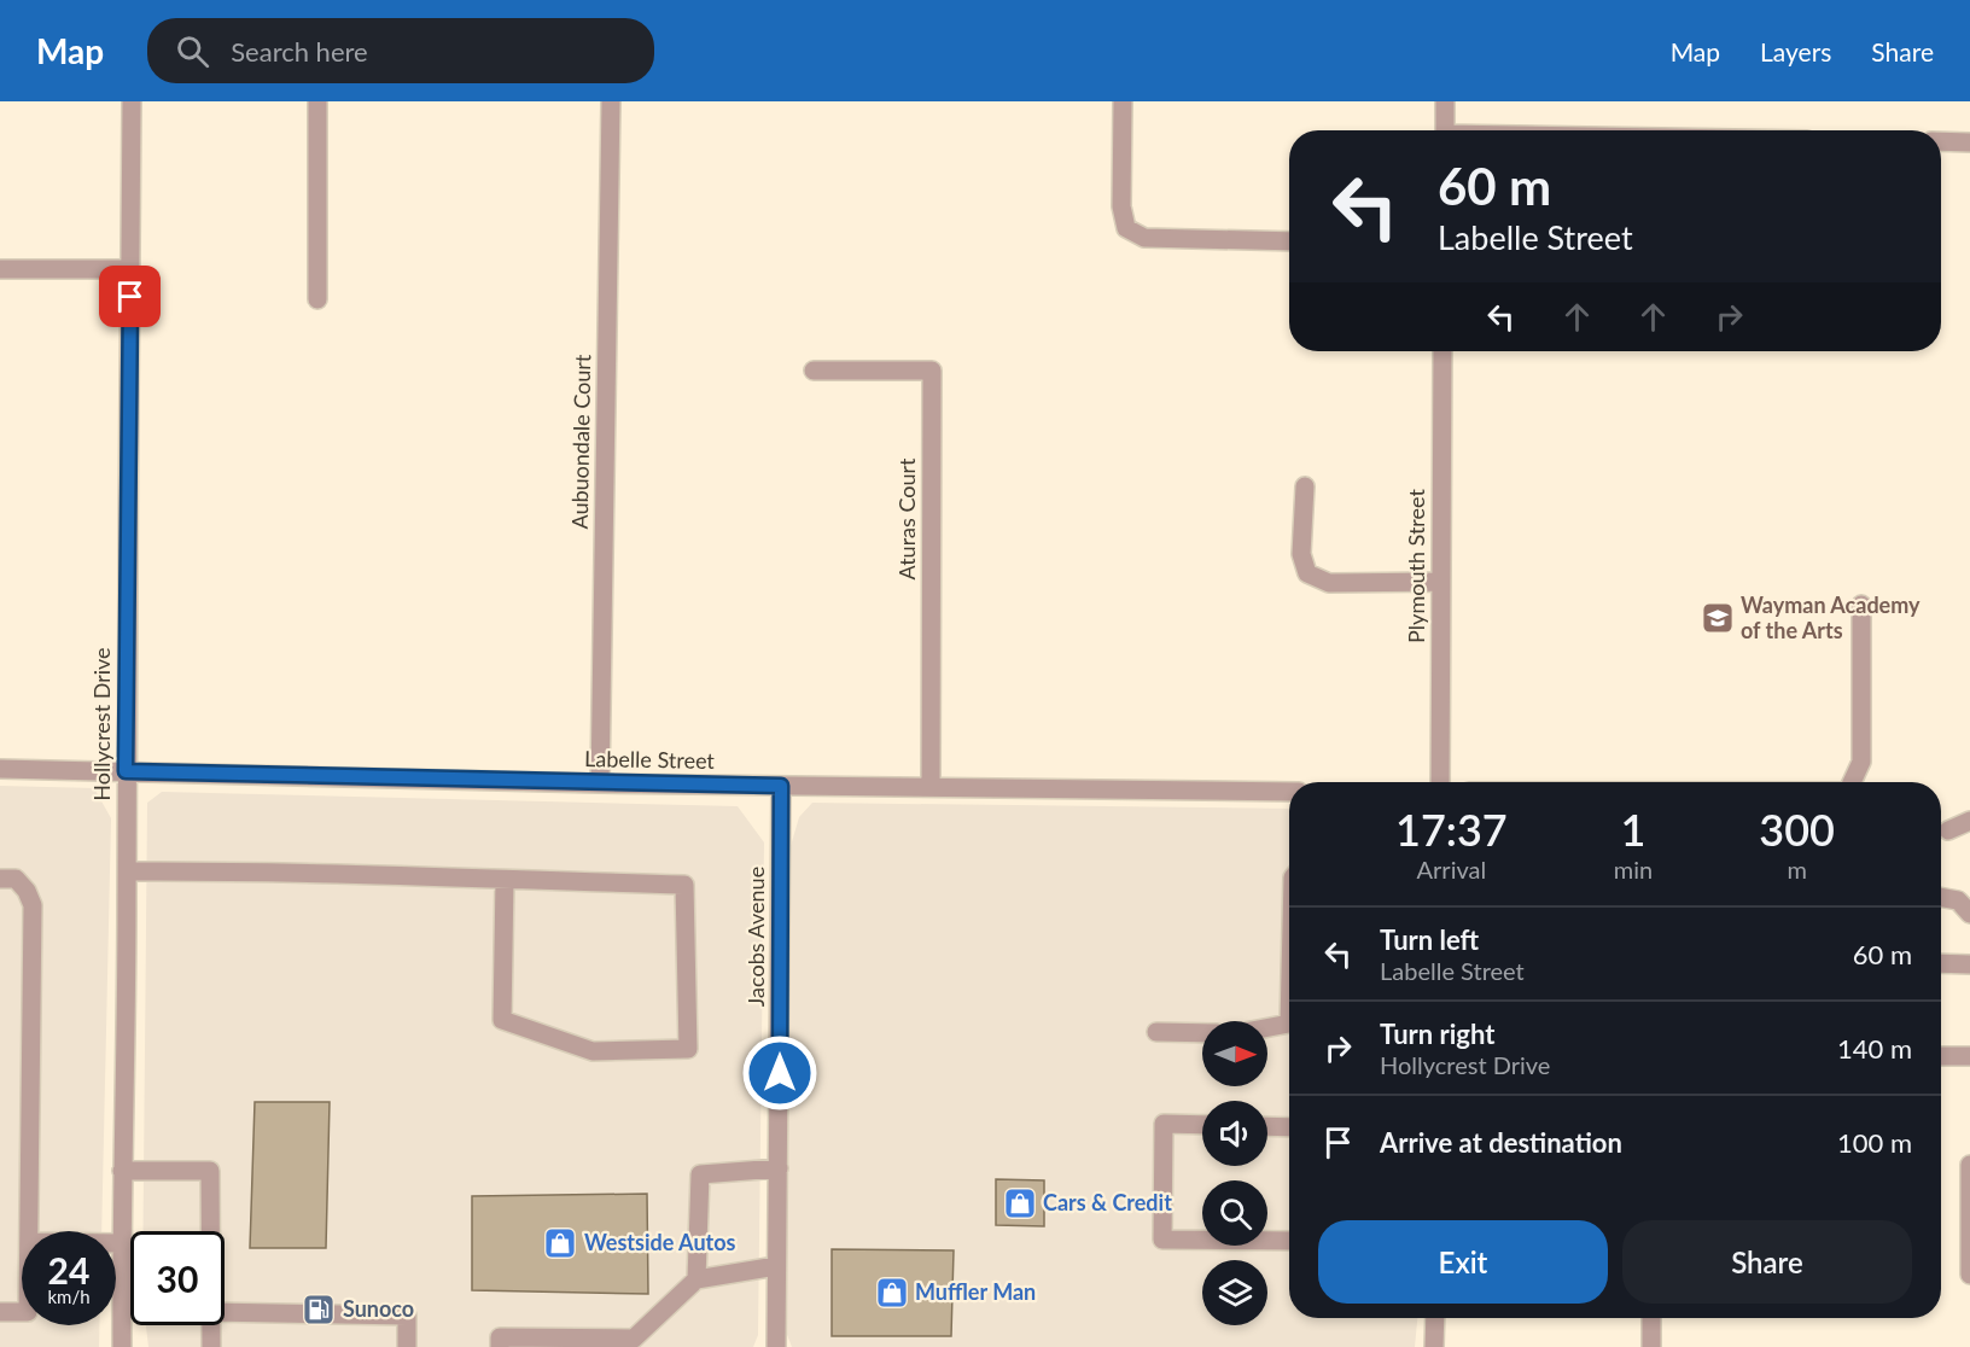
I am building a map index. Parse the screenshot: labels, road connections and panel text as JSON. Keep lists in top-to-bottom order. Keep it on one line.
{"streets":{"street":["Aubuondale Court","Aturas Court","Plymouth Street","Hollycrest Drive","Labelle Street","Jacobs Avenue"]},"crossings":[["Aubuondale Court","Labelle Street"],["Aturas Court","Labelle Street"],["Hollycrest Drive","Labelle Street"],["Labelle Street","Jacobs Avenue"]],"places":{"school or university":["Wayman Academy of the Arts"],"shop":["Cars & Credit","Westside Autos","Muffler Man"],"fuel station":["Sunoco"]},"north":"right","page":{"header":"Map","search":"Search here","nav":["Map","Layers","Share"],"turn":["60 m","Labelle Street"],"eta":["17:37","Arrival","1","min","300","m"],"list":[{"name":"Turn left","note":"Labelle Street","value":"60 m"},{"name":"Turn right","note":"Hollycrest Drive","value":"140 m"},{"name":"Arrive at destination","value":"100 m"}],"buttons":["Exit","Share"],"speed":"24 km/h","limit":"30"}}
